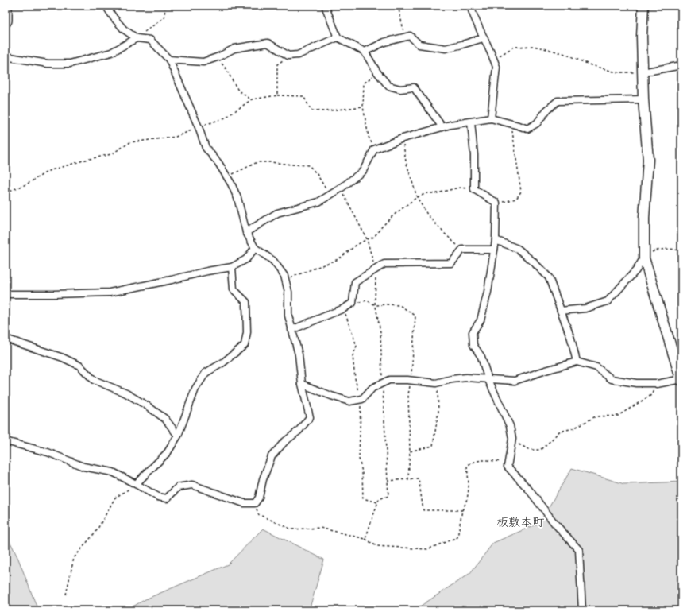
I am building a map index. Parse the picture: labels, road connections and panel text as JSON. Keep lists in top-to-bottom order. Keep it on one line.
{"districts":["板敷本町"]}
